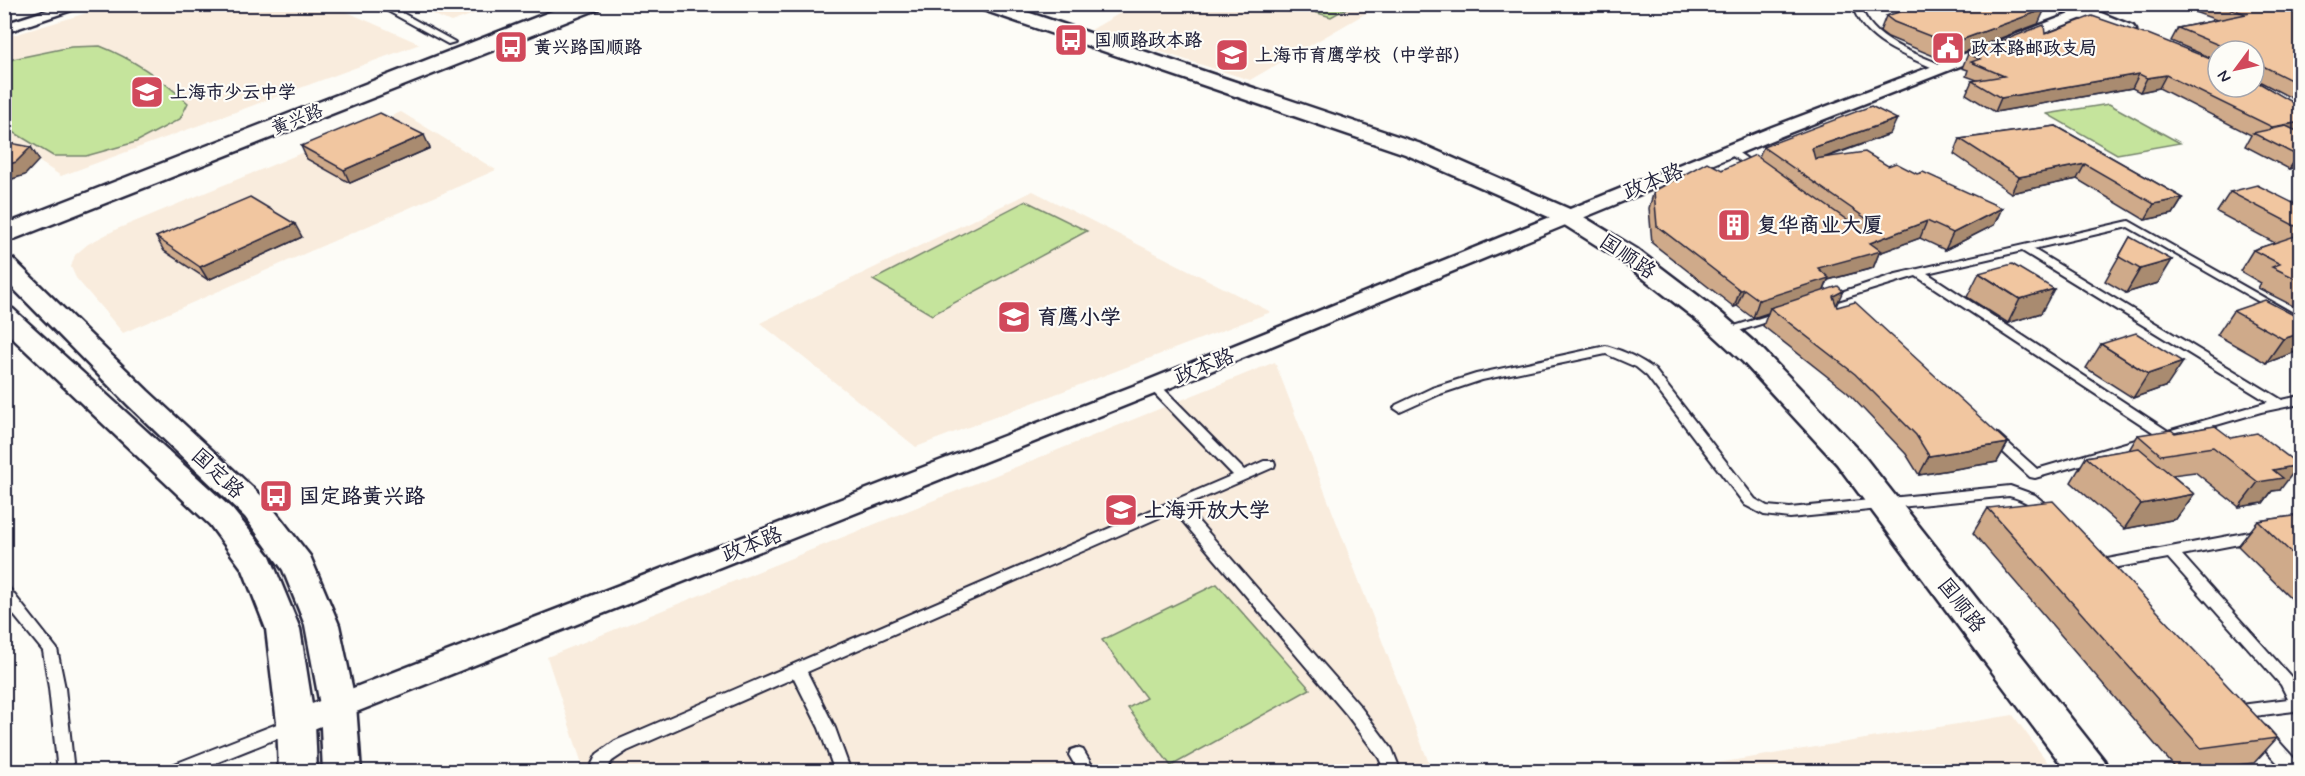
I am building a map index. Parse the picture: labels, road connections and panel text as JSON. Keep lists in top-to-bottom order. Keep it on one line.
{"streets":{"main road":["黄兴路"],"street":["政本路","国顺路","国定路"]},"crossings":[["政本路","国顺路"],["政本路","国定路"]],"places":{"bus stop":["国顺路政本路","黄兴路国顺路","国定路黄兴路"],"public building":["政本路邮政支局"],"school or university":["上海市育鹰学校（中学部）","上海市少云中学","育鹰小学","上海开放大学"],"building":["复华商业大厦"]},"north":"bottom left"}
